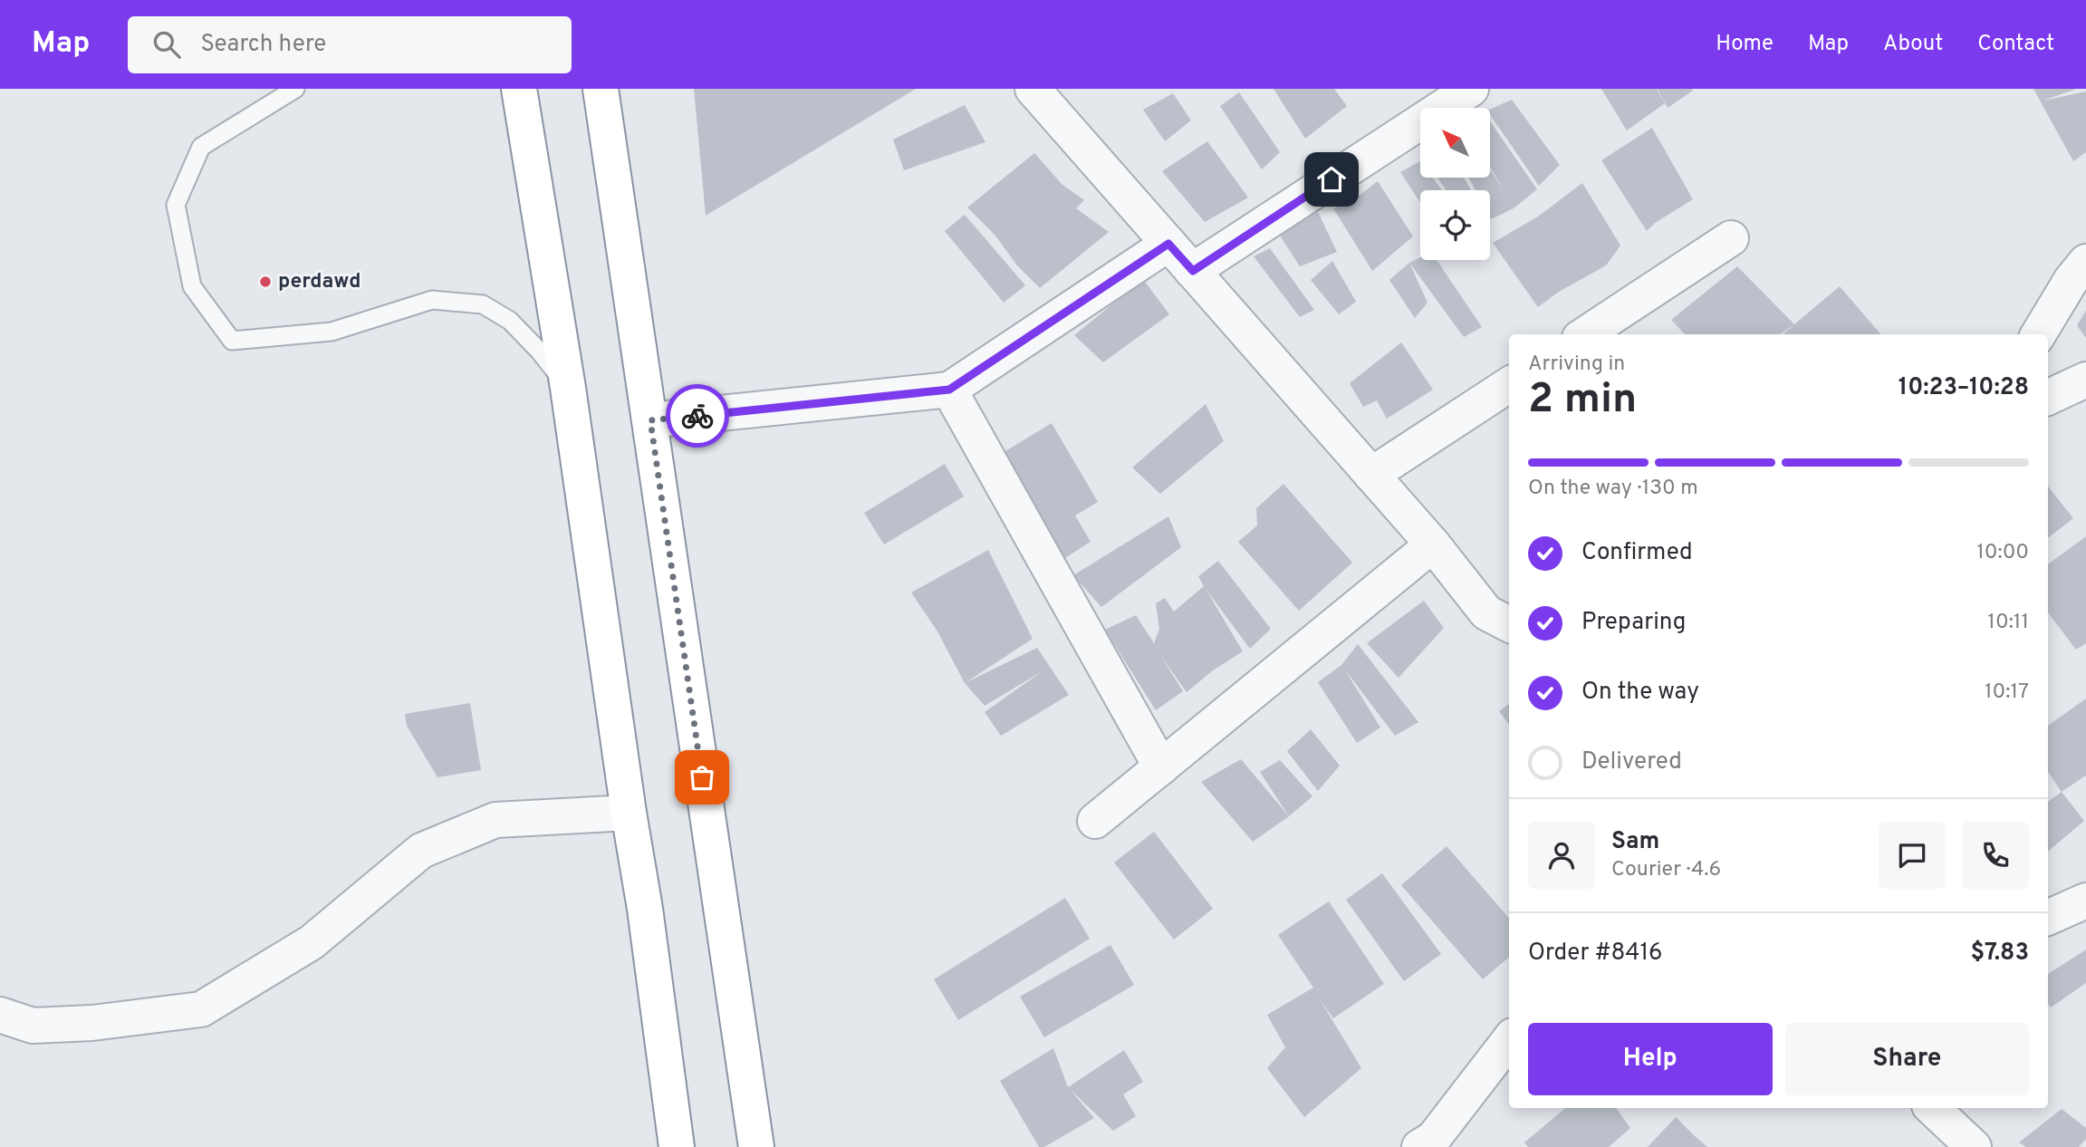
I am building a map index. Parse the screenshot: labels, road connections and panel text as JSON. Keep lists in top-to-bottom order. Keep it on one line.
{"places":["perdawd"],"north":"top left","page":{"header":"Map","search":"Search here","nav":["Home","Map","About","Contact"],"heading":["2 min","Arriving in","10:23–10:28"],"panel":["Sam","Courier · 4.6","Order #8416","$7.83"],"bar":"On the way · 130 m","list":[["Confirmed","10:00"],["Preparing","10:11"],["On the way","10:17"],"Delivered"],"buttons":["Help","Share"]}}
